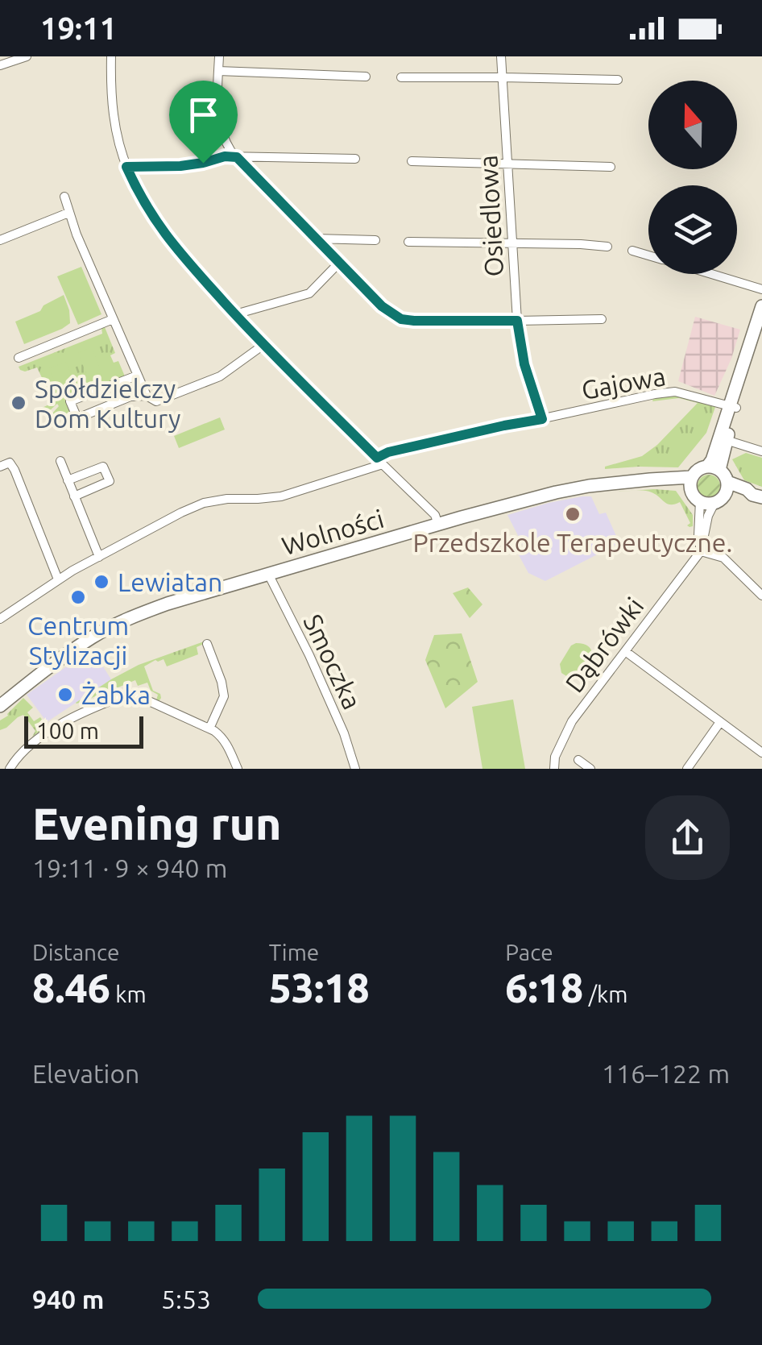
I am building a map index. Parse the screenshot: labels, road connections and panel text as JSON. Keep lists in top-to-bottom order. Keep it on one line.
{"streets":{"main road":["Wolności"],"street":["Osiedlowa","Gajowa","Dąbrówki","Smoczka"]},"crossings":[["Osiedlowa","Gajowa"],["Wolności","Dąbrówki"],["Wolności","Smoczka"]],"places":["Spółdzielczy Dom Kultury","Przedszkole Terapeutyczne.","Lewiatan","Centrum Stylizacji","Żabka"],"scale_bar":"100 m","north":"top","page":{"status":"19:11","scale":"100 m","heading":["Evening run","19:11 · 9 × 940 m"],"stats":[["Distance","8.46 km"],["Time","53:18"],["Pace","6:18 /km"]],"chart":["Elevation","116–122 m"],"list":[{"name":"940 m","note":"5:53"}]}}
